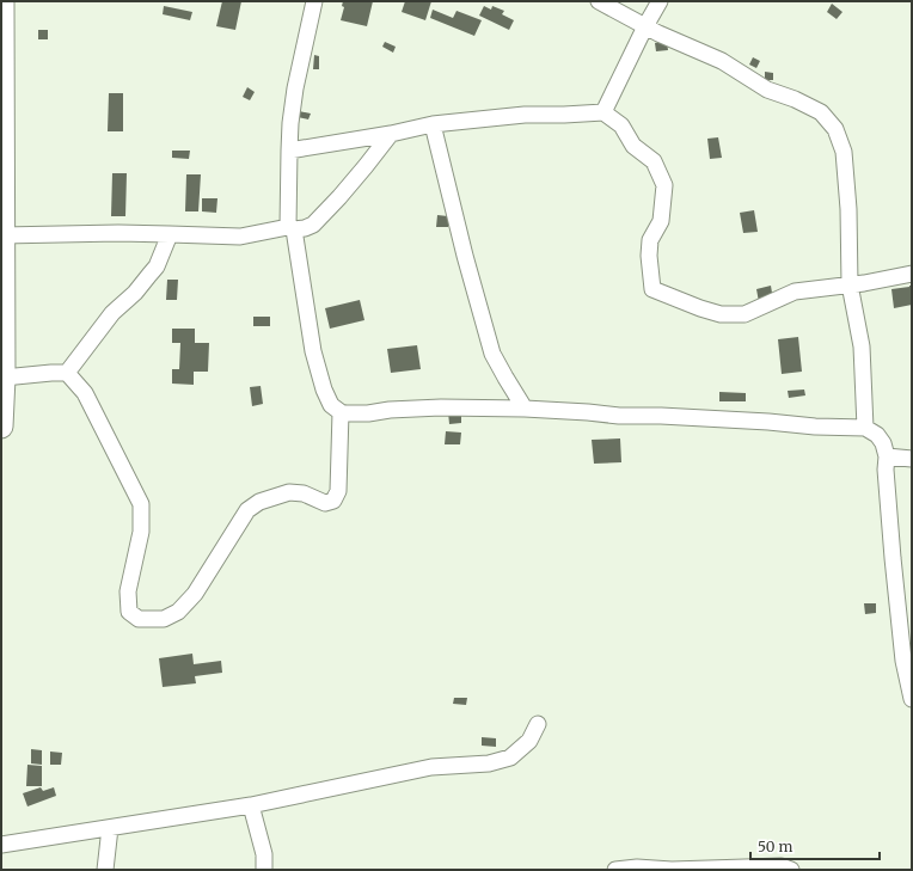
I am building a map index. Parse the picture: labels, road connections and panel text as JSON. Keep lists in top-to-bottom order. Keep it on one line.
{"scale_bar":"50 m"}
